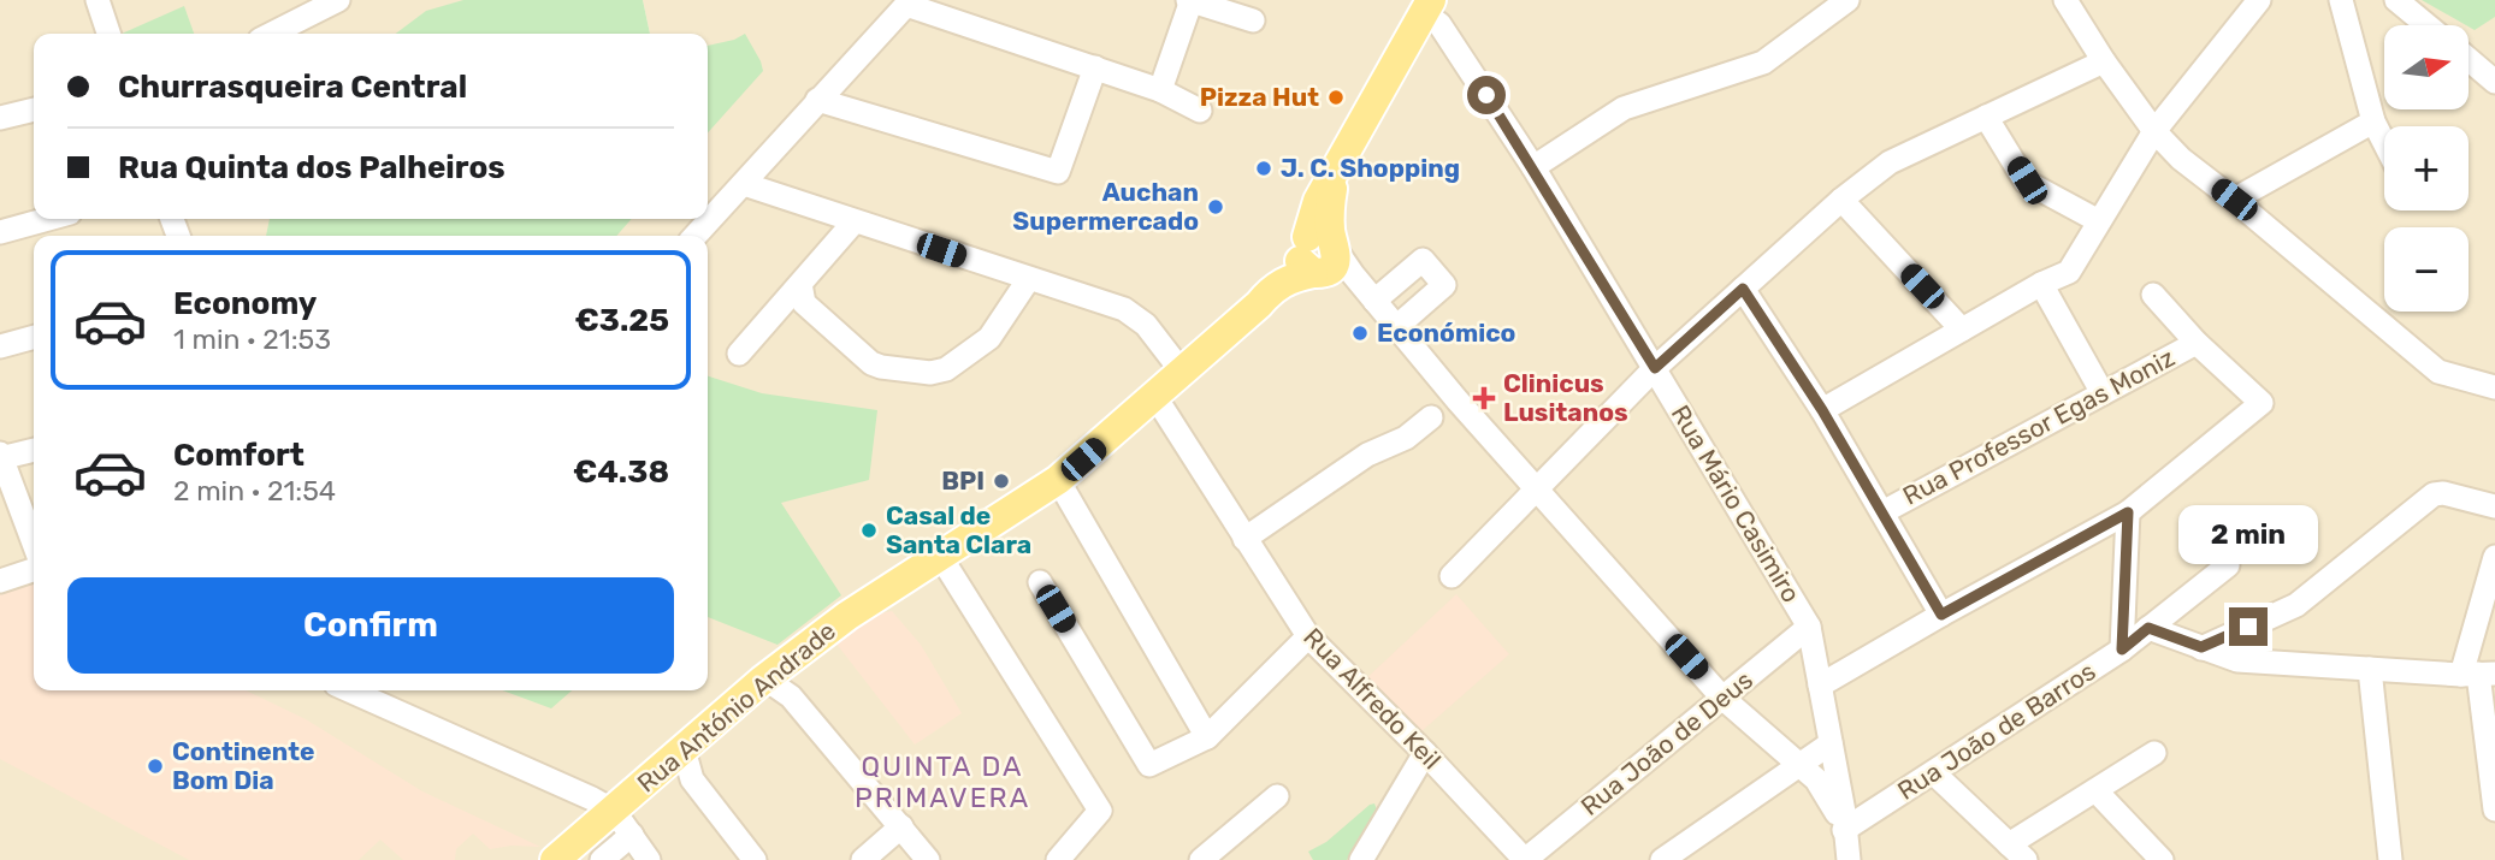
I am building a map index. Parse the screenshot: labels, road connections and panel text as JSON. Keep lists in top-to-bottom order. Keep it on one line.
{"streets":{"main road":["Rua António Andrade"],"street":["Rua Professor Egas Moniz","Rua Mário Casimiro","Rua Alfredo Keil","Rua João de Barros","Rua João de Deus"]},"crossings":[["Rua Mário Casimiro","Rua João de Barros"],["Rua Mário Casimiro","Rua João de Deus"],["Rua Alfredo Keil","Rua António Andrade"],["Rua Alfredo Keil","Rua João de Deus"]],"districts":["QUINTA DA PRIMAVERA"],"places":{"other":["Pizza Hut","J. C. Shopping","Auchan Supermercado","Económico","BPI","Casal de Santa Clara","Continente Bom Dia"],"health":["Clinicus Lusitanos"]},"north":"right","page":{"map_buttons":["+","−"],"banner":["Churrasqueira Central","Rua Quinta dos Palheiros"],"list":[{"name":"Economy","note":"1 min · 21:53","value":"€3.25"},{"name":"Comfort","note":"2 min · 21:54","value":"€4.38"}],"bubble":"2 min","buttons":"Confirm"}}
